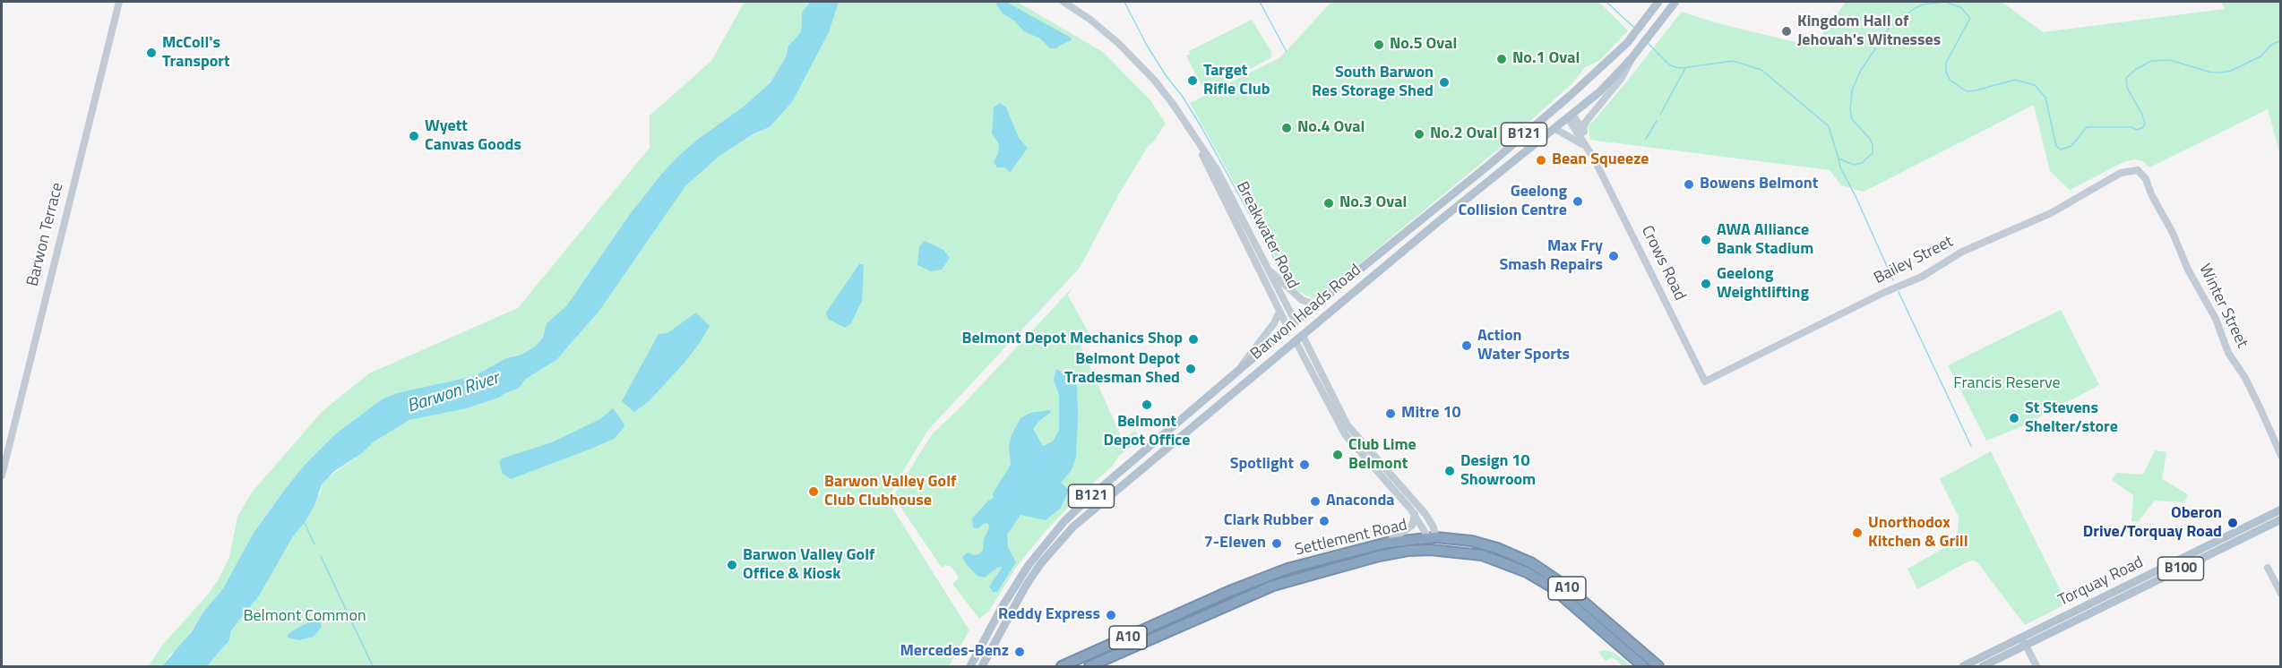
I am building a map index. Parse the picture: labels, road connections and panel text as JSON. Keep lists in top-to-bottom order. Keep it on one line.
{"streets":{"highway":["Settlement Road","A10"],"main road":["B121","Breakwater Road","Barwon Heads Road","B100","Torquay Road"],"street":["Barwon Terrace","Bailey Street","Crows Road","Winter Street"]},"crossings":[["B121","Breakwater Road"],["B121","Barwon Heads Road"],["Breakwater Road","Barwon Heads Road"],["Breakwater Road","Settlement Road"],["Bailey Street","Crows Road"],["Bailey Street","Winter Street"],["Crows Road","Barwon Heads Road"]],"water":["Barwon River"],"parks":["Francis Reserve","Belmont Common"],"places":["Kingdom Hall of Jehovah's Witnesses","No.5 Oval","McColl's Transport","No.1 Oval","Target Rifle Club","South Barwon Res Storage Shed","No.4 Oval","No.2 Oval","Wyett Canvas Goods","Bean Squeeze","Bowens Belmont","Geelong Collision Centre","No.3 Oval","AWA Alliance Bank Stadium","Max Fry Smash Repairs","Geelong Weightlifting","Belmont Depot Mechanics Shop","Action Water Sports","Belmont Depot Tradesman Shed","Belmont Depot Office","Mitre 10","St Stevens Shelter/store","Club Lime Belmont","Spotlight","Design 10 Showroom","Barwon Valley Golf Club Clubhouse","Anaconda","Clark Rubber","Oberon Drive/Torquay Road","Unorthodox Kitchen & Grill","7-Eleven","Barwon Valley Golf Office & Kiosk","Reddy Express","Mercedes-Benz"]}
